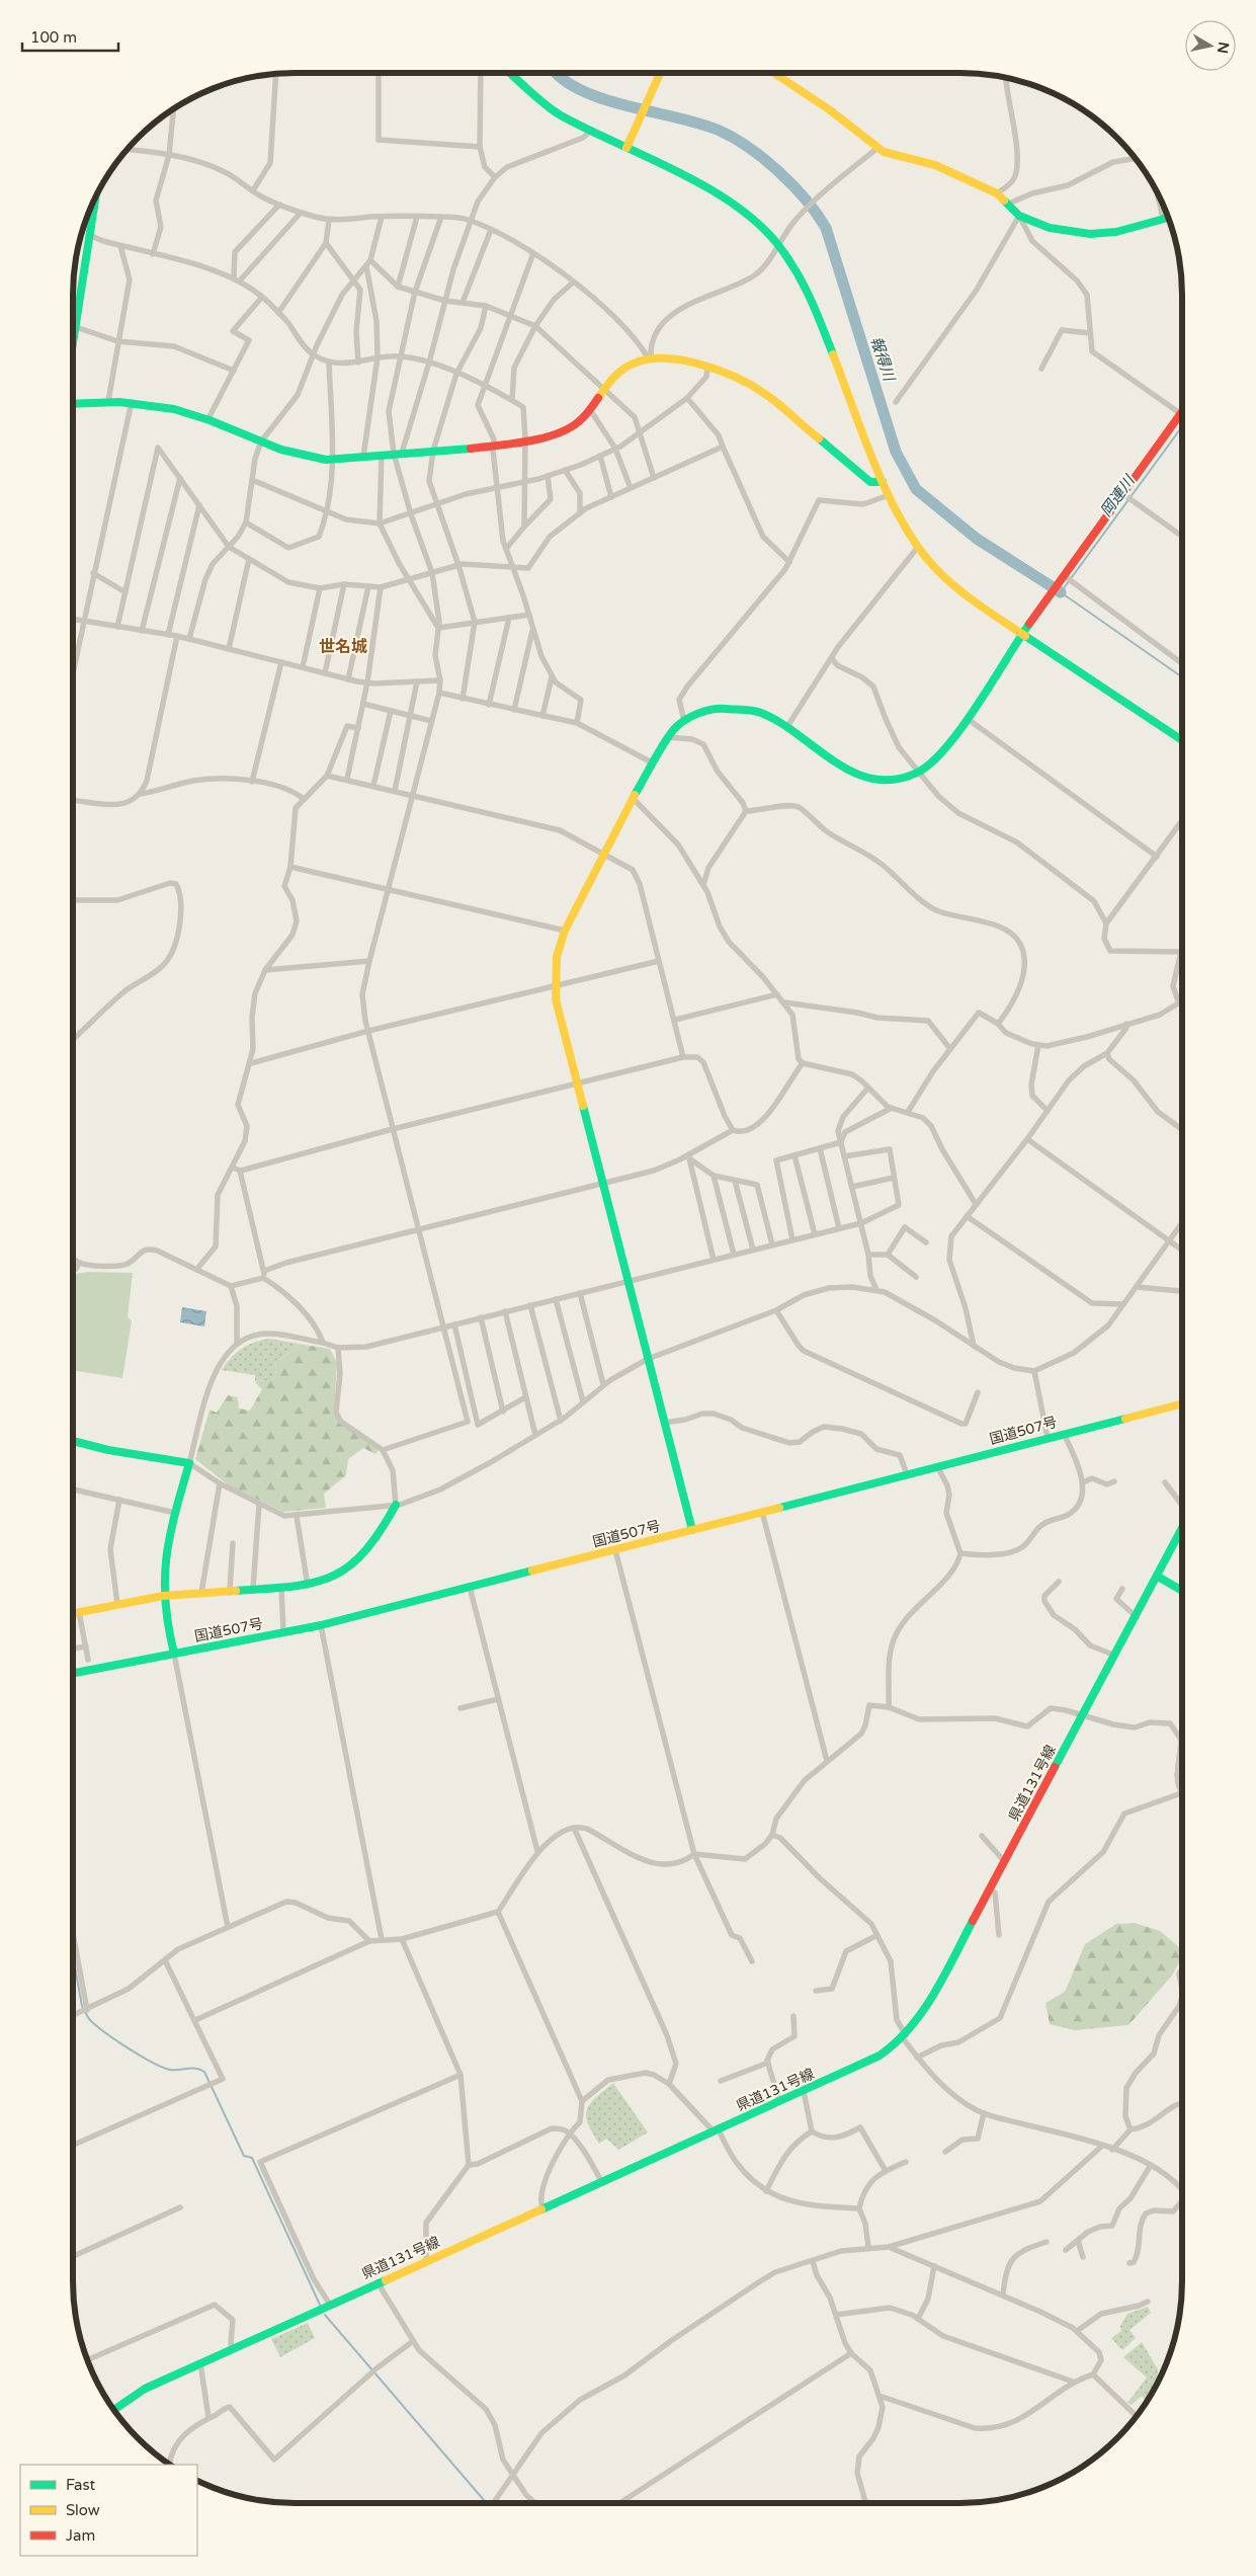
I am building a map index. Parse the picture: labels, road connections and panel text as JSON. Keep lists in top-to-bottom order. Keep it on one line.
{"streets":{"main road":["国道507号","県道131号線"]},"districts":["世名城"],"water":["報得川","岡連川"],"legend":["Fast","Slow","Jam"],"scale_bar":"100 m","north":"right"}
